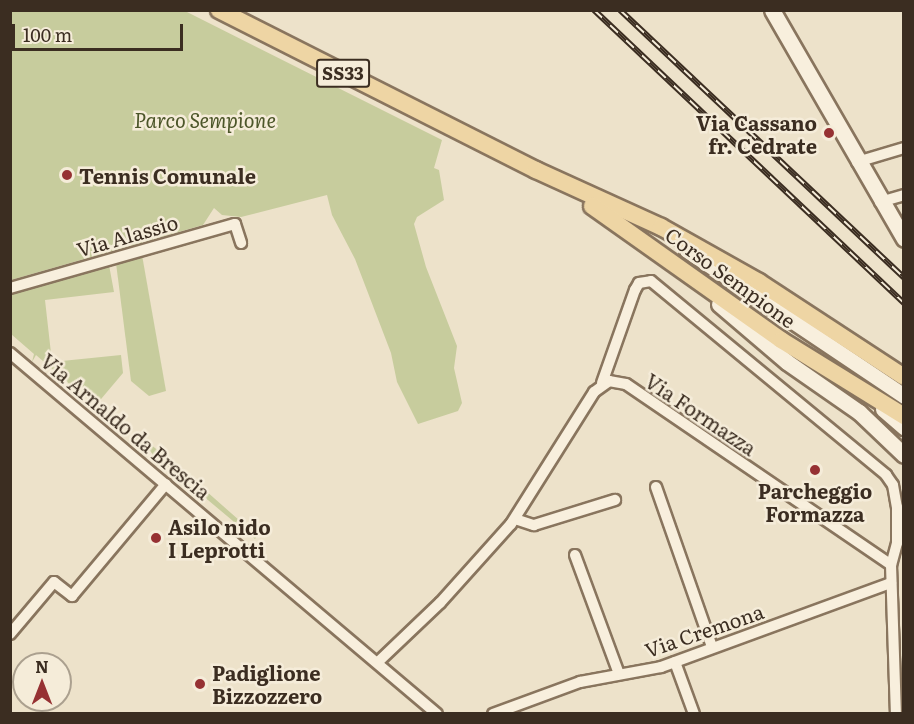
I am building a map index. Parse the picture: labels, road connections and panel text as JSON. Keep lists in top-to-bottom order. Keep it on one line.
{"streets":{"main road":["SS33","Corso Sempione"],"street":["Via Alassio","Via Formazza","Via Arnaldo da Brescia","Via Cremona"]},"parks":["Parco Sempione"],"places":["Via Cassano fr. Cedrate","Tennis Comunale","Parcheggio Formazza","Asilo nido I Leprotti","Padiglione Bizzozzero"],"scale_bar":"100 m","north":"top"}
